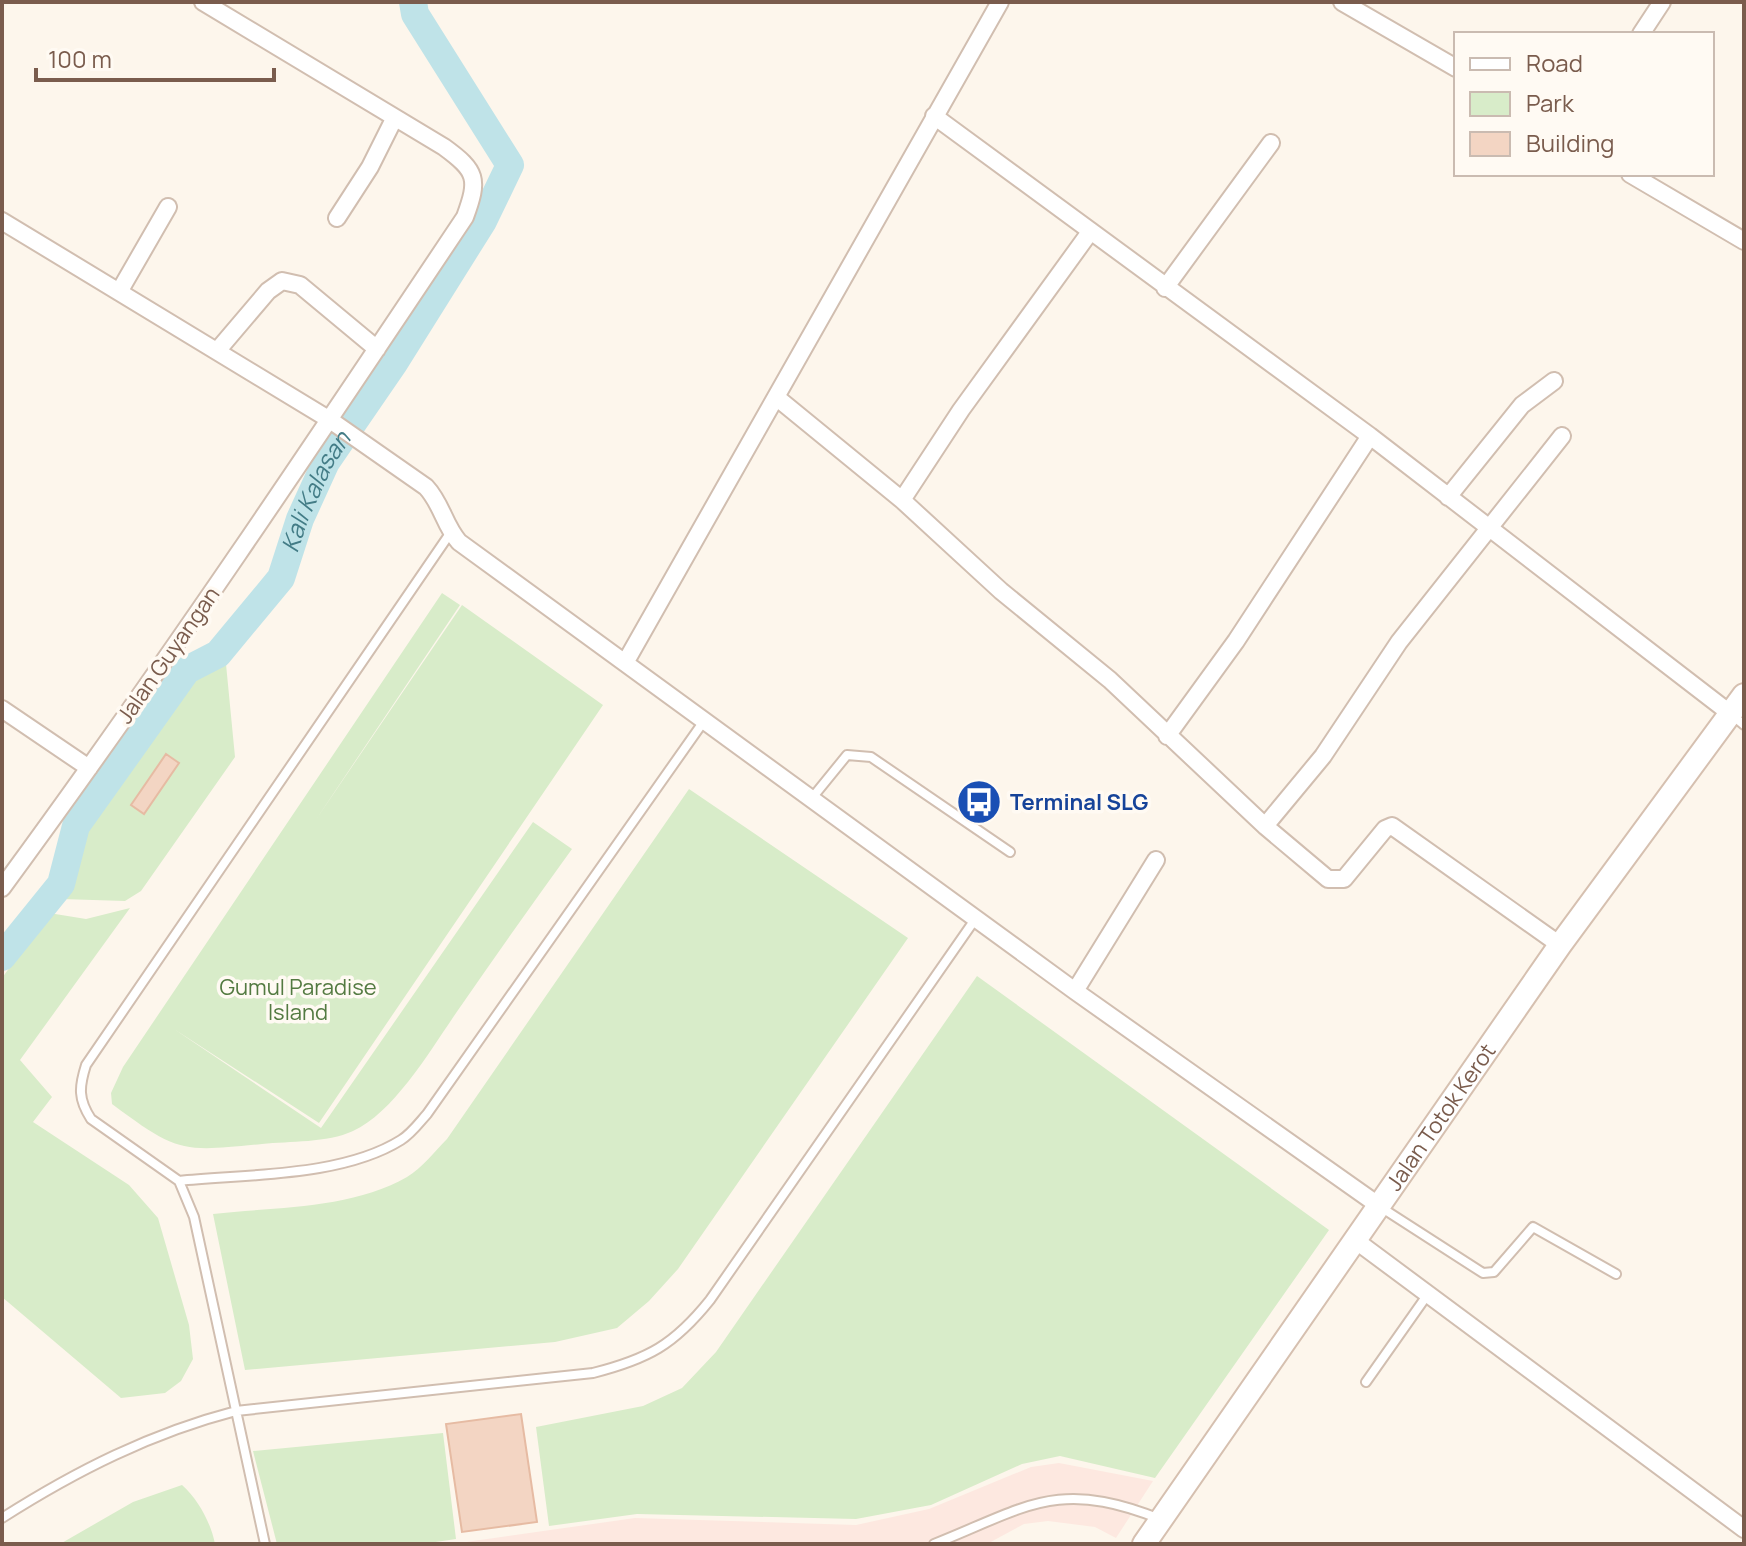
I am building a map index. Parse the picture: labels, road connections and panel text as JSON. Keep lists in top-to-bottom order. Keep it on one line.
{"streets":{"main road":["Jalan Totok Kerot"],"street":["Jalan Guyangan"]},"water":["Kali Kalasan"],"parks":["Gumul Paradise Island"],"places":{"bus stop":["Terminal SLG"]},"legend":["Road","Park","Building"],"scale_bar":"100 m"}
